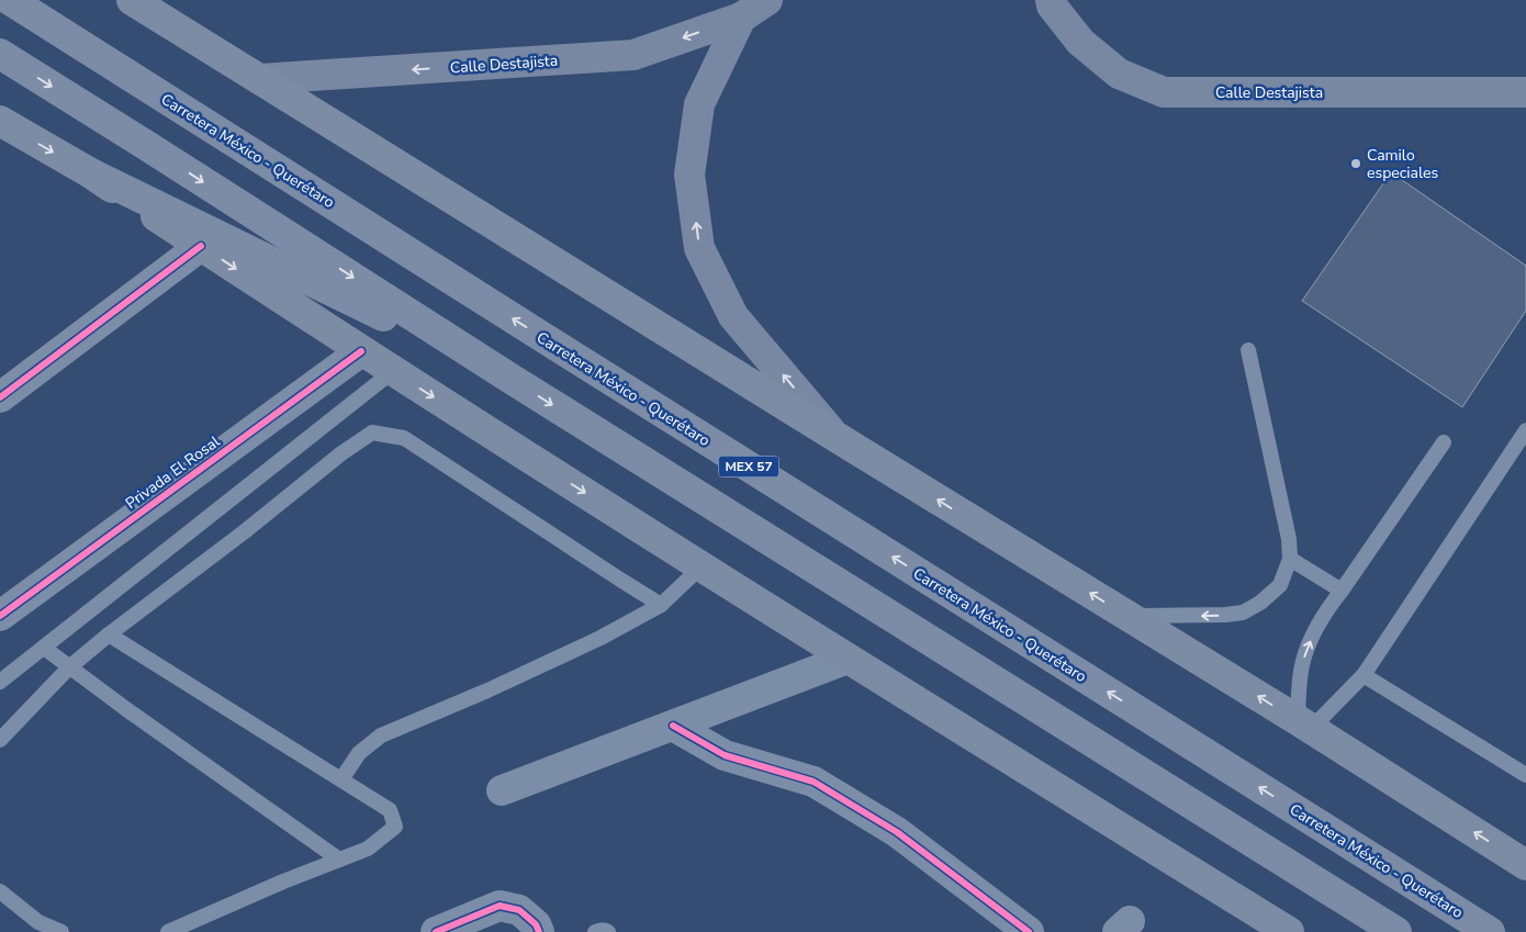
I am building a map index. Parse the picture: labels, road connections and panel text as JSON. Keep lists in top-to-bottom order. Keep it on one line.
{"streets":{"highway":["Carretera México - Querétaro","MEX 57"],"main road":["Calle Destajista"],"street":["Privada El Rosal"]},"one_way":["Calle Destajista"],"places":["Camilo especiales"]}
